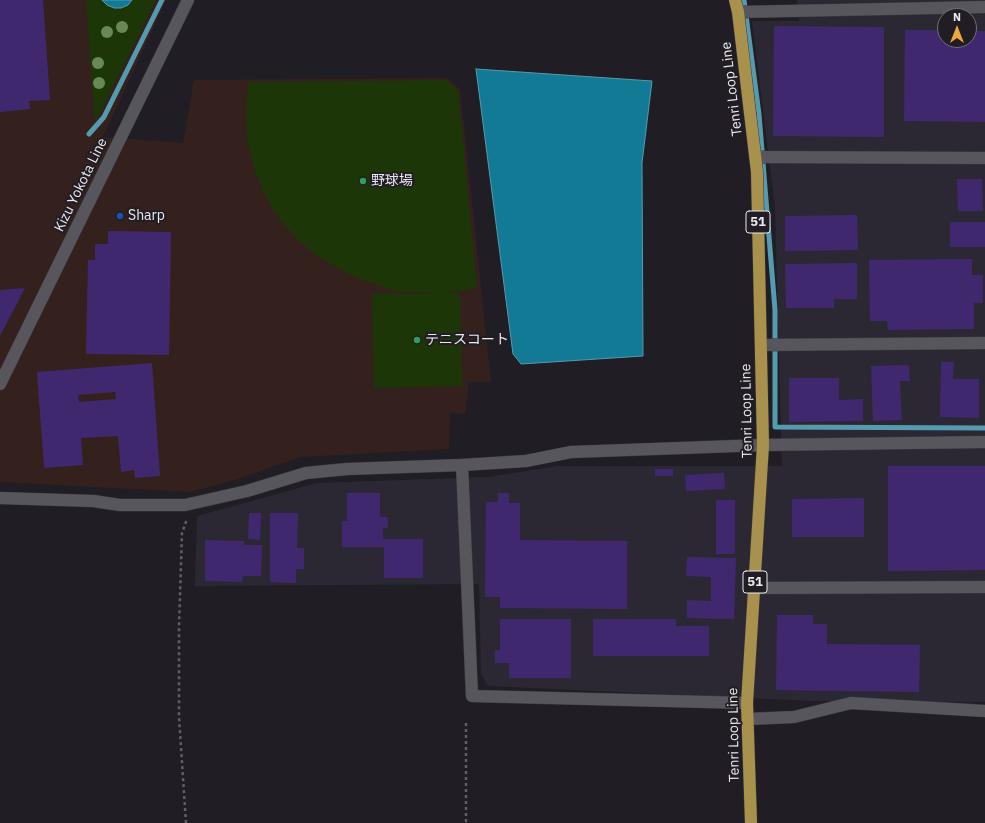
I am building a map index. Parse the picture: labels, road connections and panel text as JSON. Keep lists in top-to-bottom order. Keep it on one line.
{"streets":{"main road":["Tenri Loop Line","51"],"street":["Kizu Yokota Line"]},"places":["野球場","Sharp","テニスコート"],"north":"top"}
